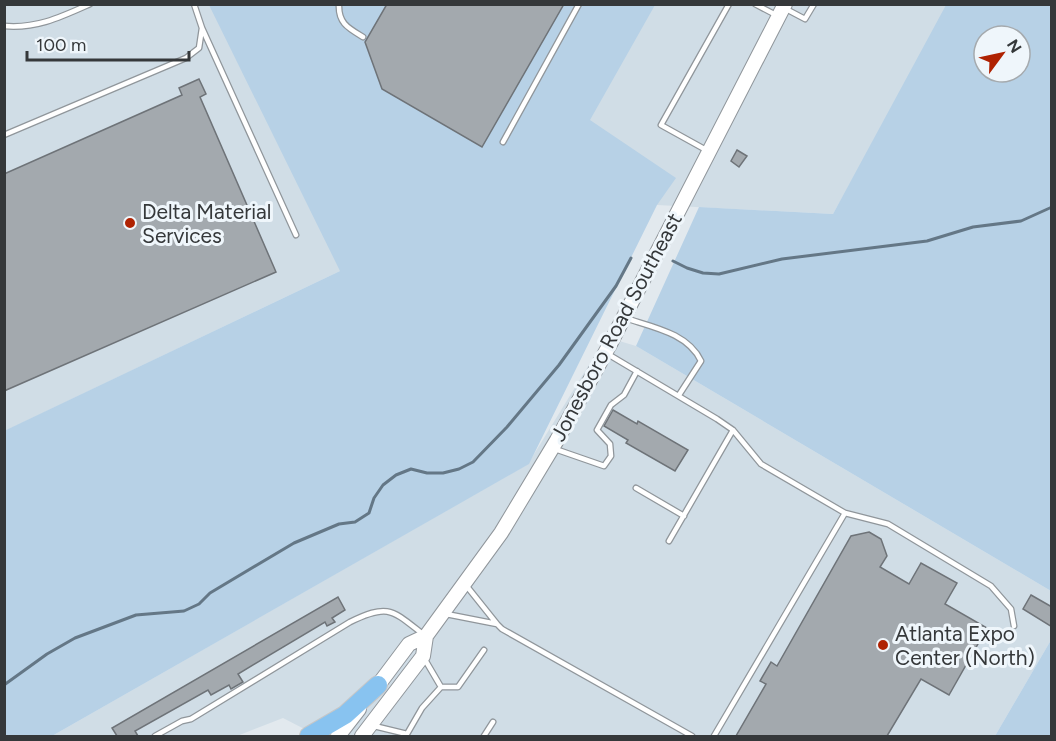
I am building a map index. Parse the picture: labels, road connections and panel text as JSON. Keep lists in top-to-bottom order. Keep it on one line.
{"streets":{"main road":["Jonesboro Road Southeast"]},"places":["Delta Material Services","Atlanta Expo Center (North)"],"scale_bar":"100 m","north":"top right"}
